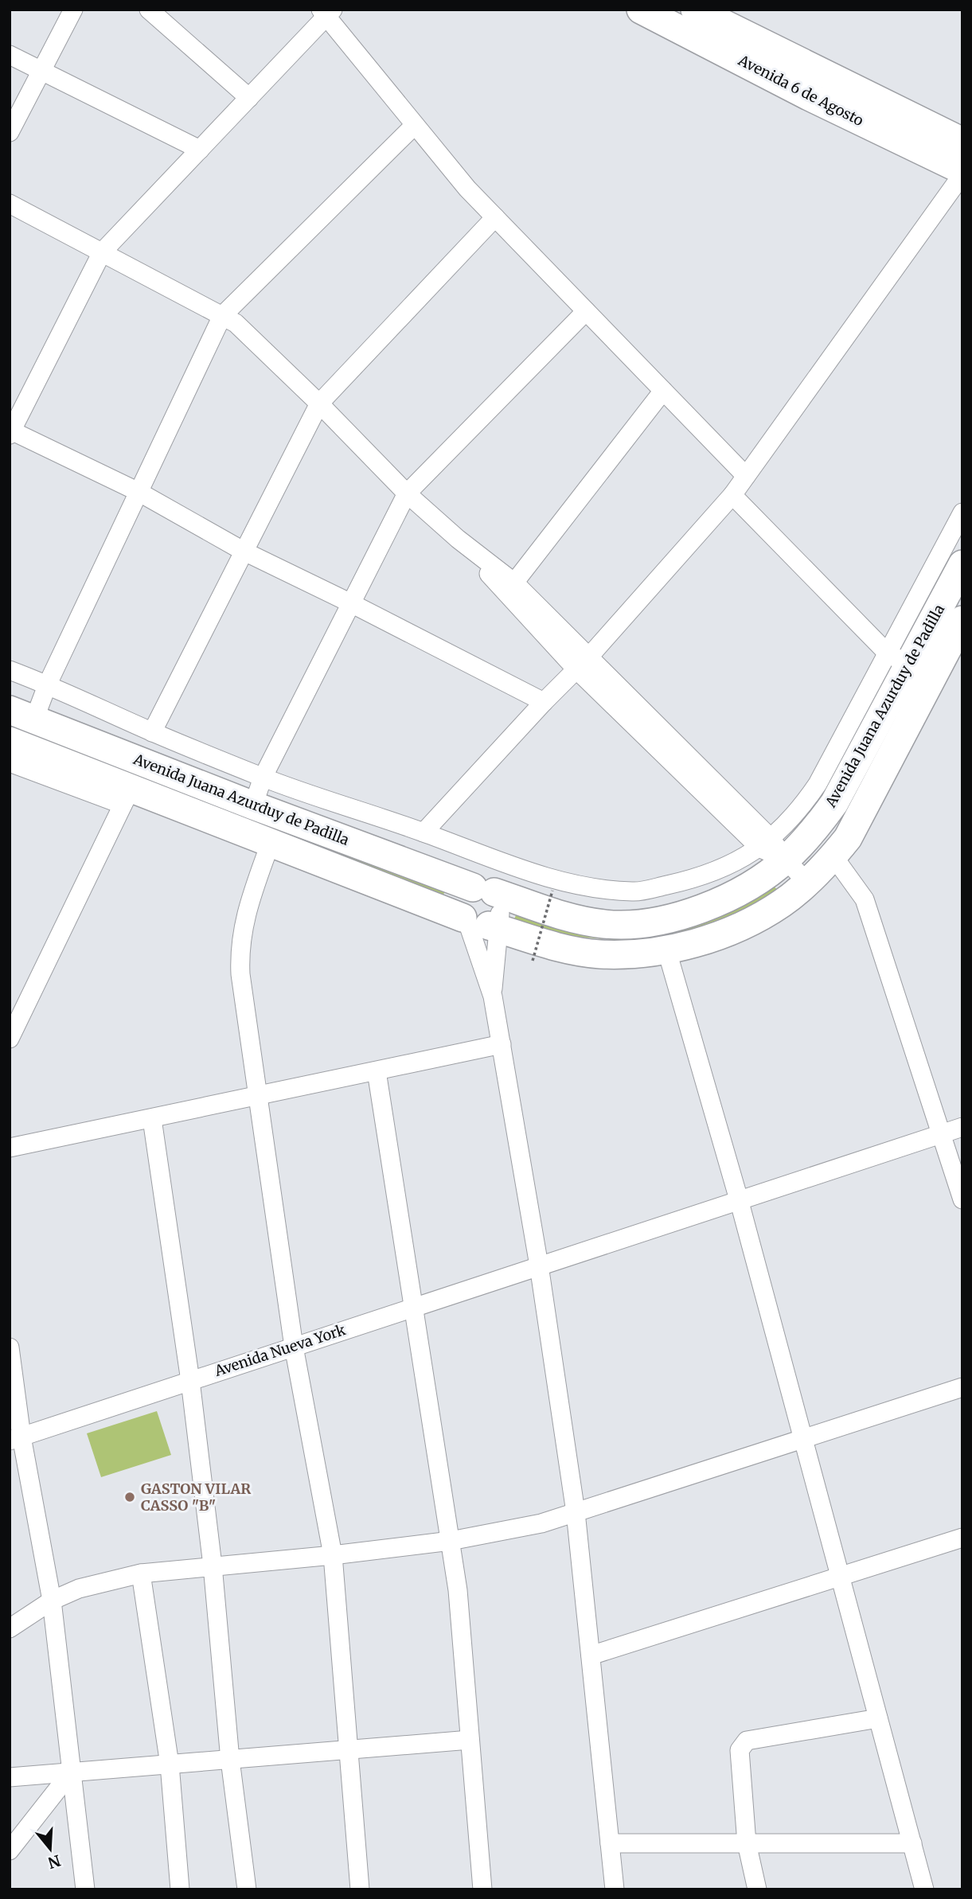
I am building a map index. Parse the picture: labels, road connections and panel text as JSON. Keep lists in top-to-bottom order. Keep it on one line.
{"streets":{"highway":["Avenida 6 de Agosto","Avenida Juana Azurduy de Padilla"],"street":["Avenida Nueva York"]},"places":["GASTON VILAR CASSO \"B\""],"north":"bottom"}
